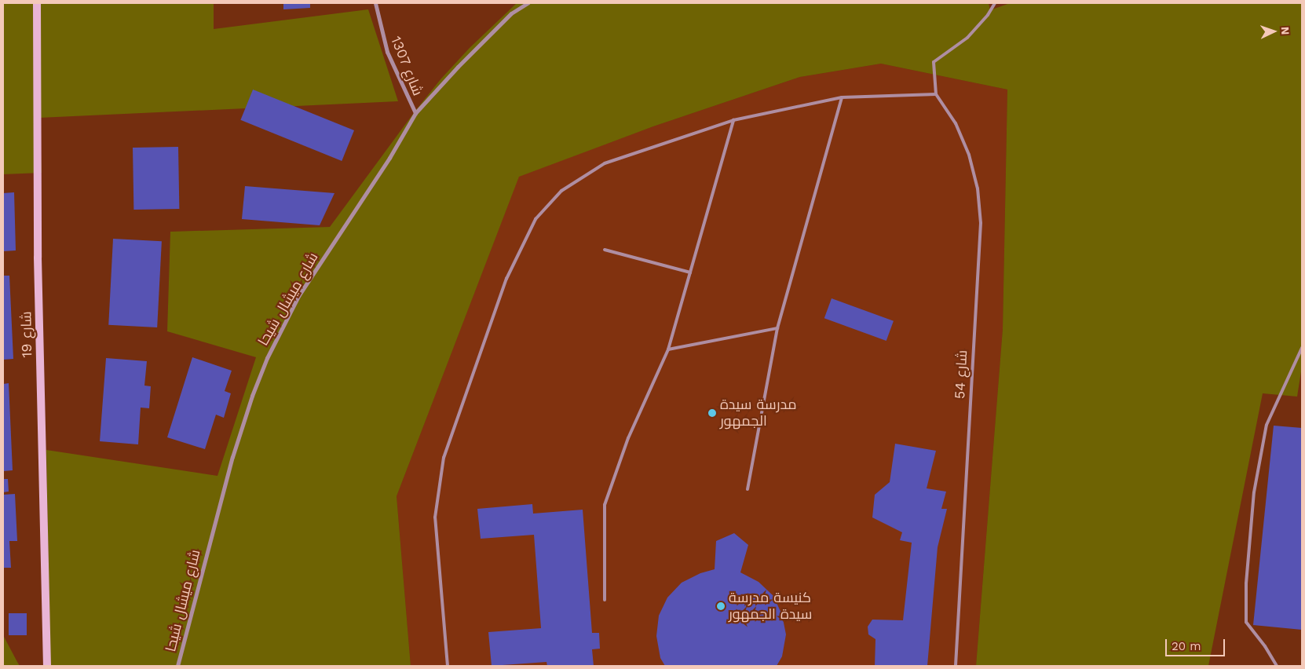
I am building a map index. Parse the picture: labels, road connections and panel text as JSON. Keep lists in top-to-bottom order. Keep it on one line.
{"streets":{"main road":["شارع 19"],"street":["شارع 1307","شارع ميشال شيحا"],"lane":["شارع 54"]},"crossings":[["شارع 1307","شارع ميشال شيحا"]],"places":["مدرسة سيدة الجمهور","كنيسة مدرسة سيدة الجمهور"],"scale_bar":"20 m","north":"right"}
